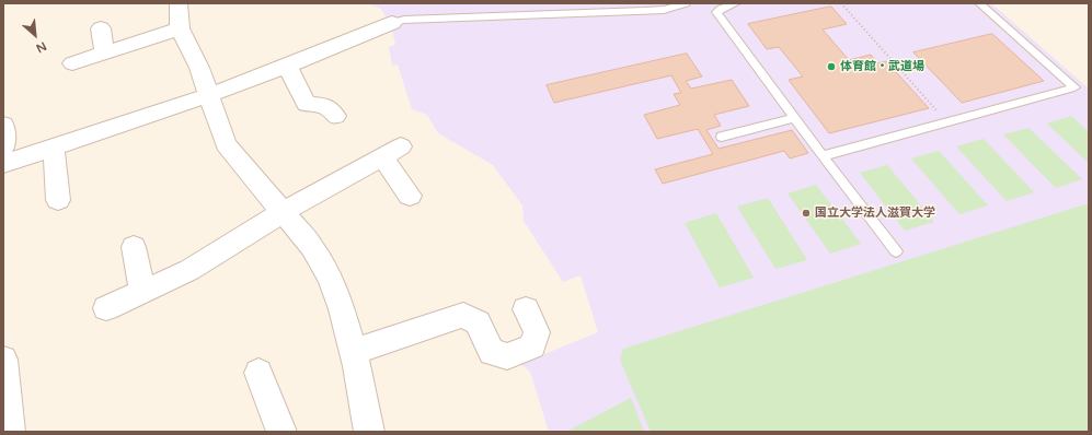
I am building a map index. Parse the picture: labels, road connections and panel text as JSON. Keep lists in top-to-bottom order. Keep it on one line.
{"places":["体育館・武道場","国立大学法人滋賀大学"],"north":"bottom right"}
